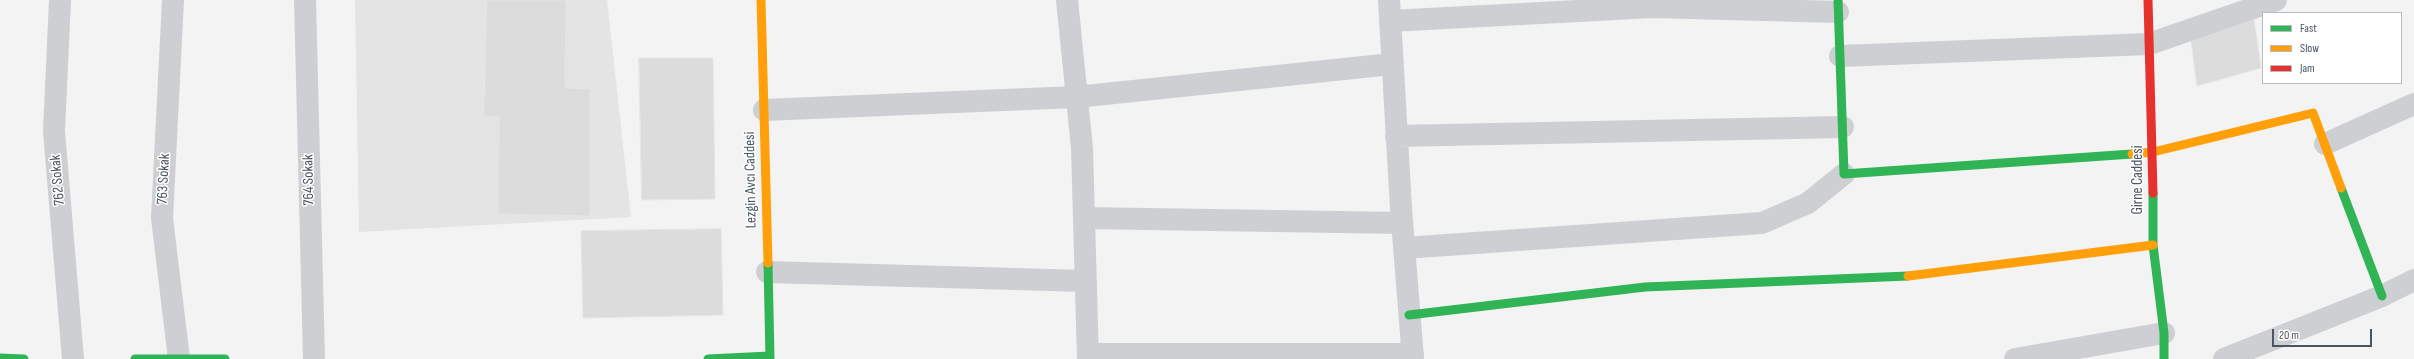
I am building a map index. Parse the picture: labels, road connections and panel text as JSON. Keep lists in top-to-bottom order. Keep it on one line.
{"streets":{"street":["763 Sokak","762 Sokak","764 Sokak","Lezgin Avcı Caddesi","Girne Caddesi"]},"legend":["Fast","Slow","Jam"],"scale_bar":"20 m"}
